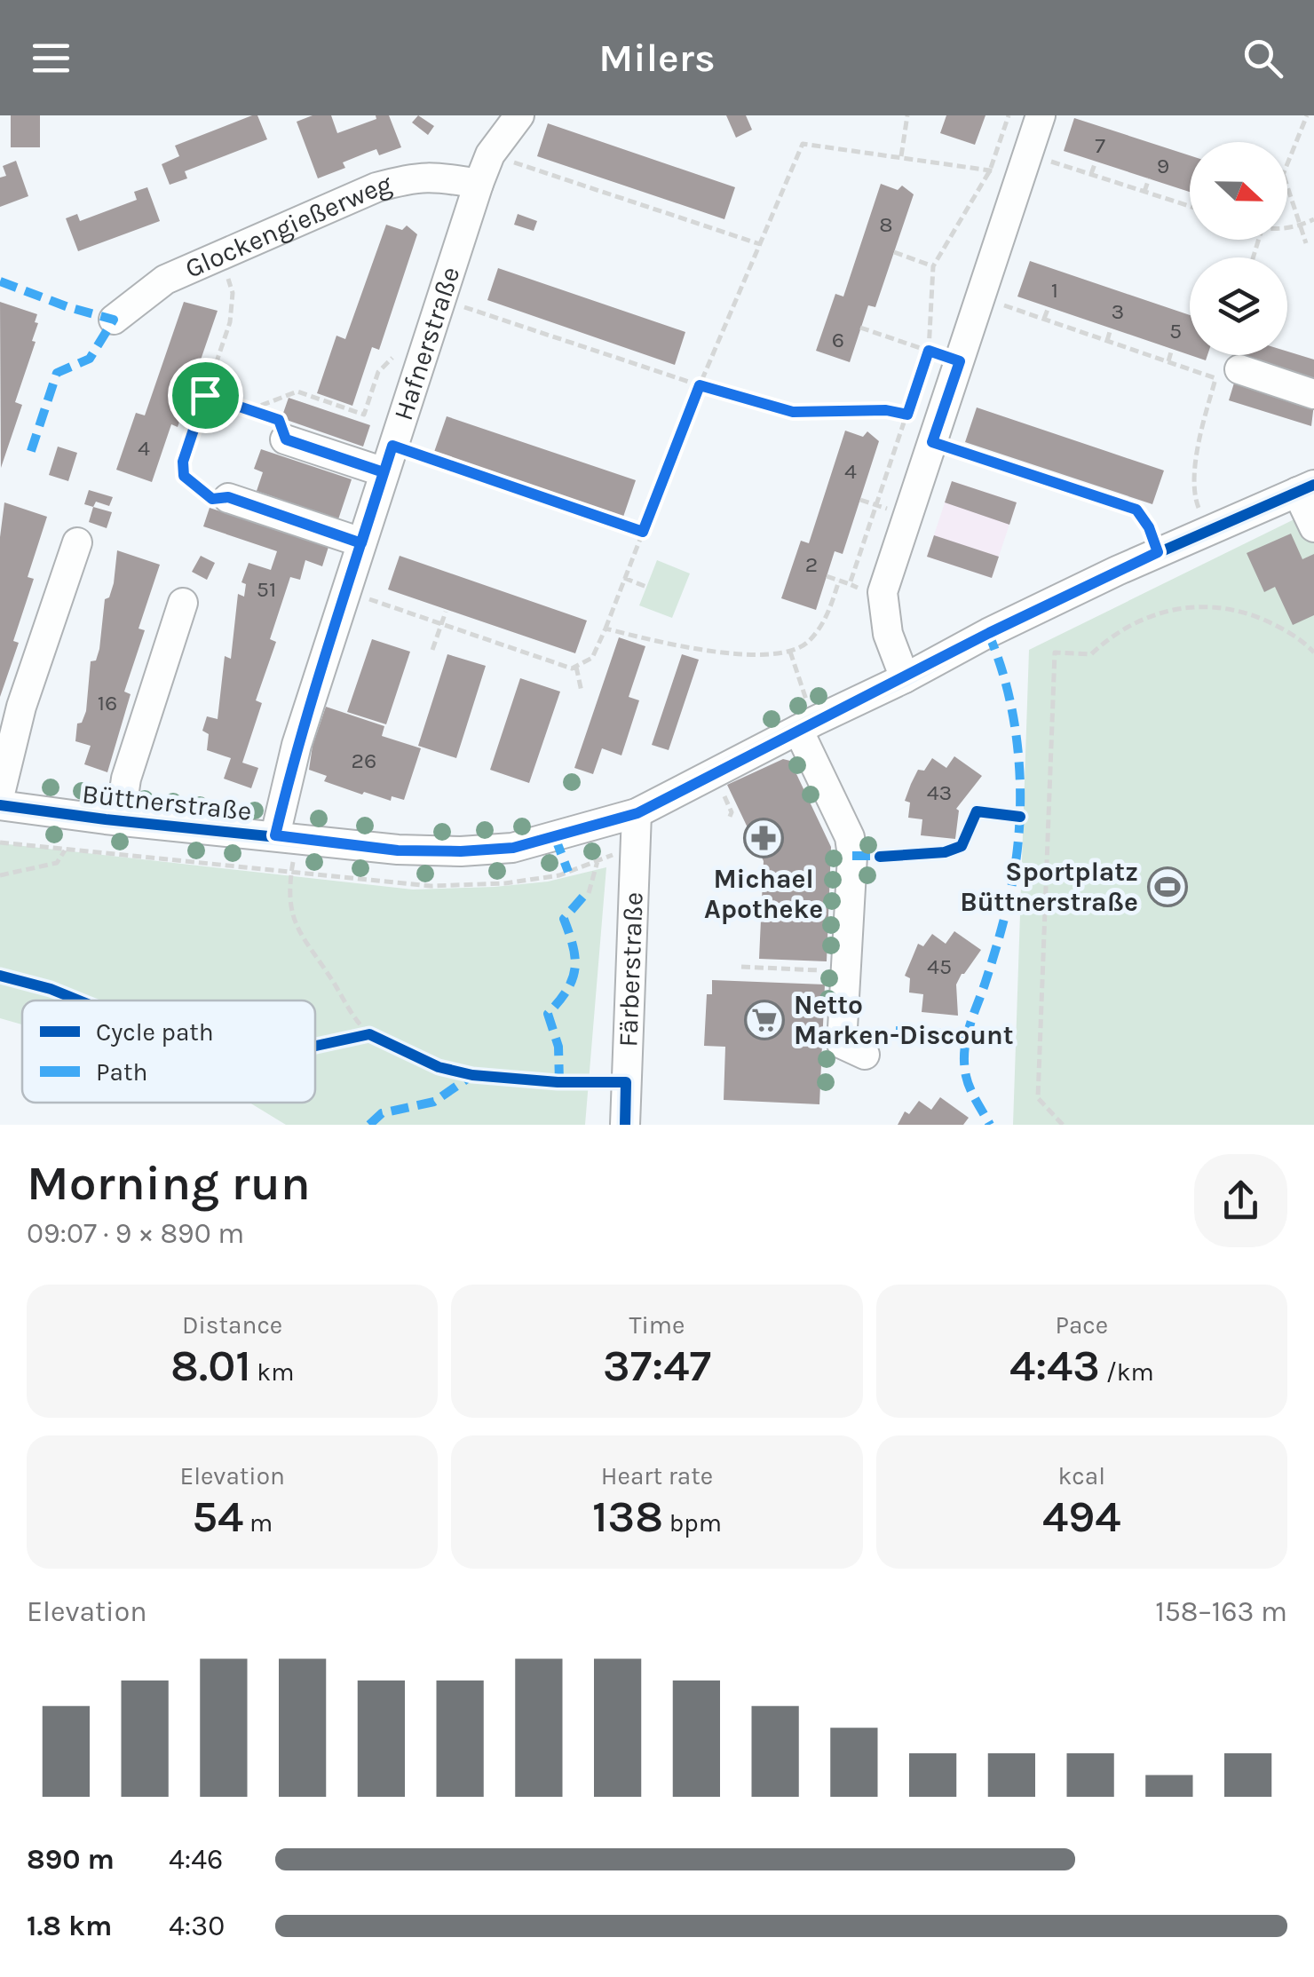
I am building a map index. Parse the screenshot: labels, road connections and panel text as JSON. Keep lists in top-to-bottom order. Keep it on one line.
{"streets":{"street":["Glockengießerweg","Hafnerstraße","Büttnerstraße","Färberstraße"]},"crossings":[["Glockengießerweg","Hafnerstraße"],["Hafnerstraße","Büttnerstraße"],["Büttnerstraße","Färberstraße"]],"places":{"pharmacy":["Michael Apotheke"],"sports":["Sportplatz Büttnerstraße"],"supermarket":["Netto Marken-Discount"]},"house_numbers":["7","9","8","1","3","5","6","4","4","2","51","16","26","43","45"],"legend":["Cycle path","Path"],"north":"right","page":{"header":"Milers","heading":["Morning run","09:07 · 9 × 890 m"],"stats":[["Distance","8.01 km"],["Time","37:47"],["Pace","4:43 /km"],["Elevation","54 m"],["Heart rate","138 bpm"],["kcal","494"]],"chart":["Elevation","158–163 m"],"list":[{"name":"890 m","note":"4:46"},{"name":"1.8 km","note":"4:30"}]}}
